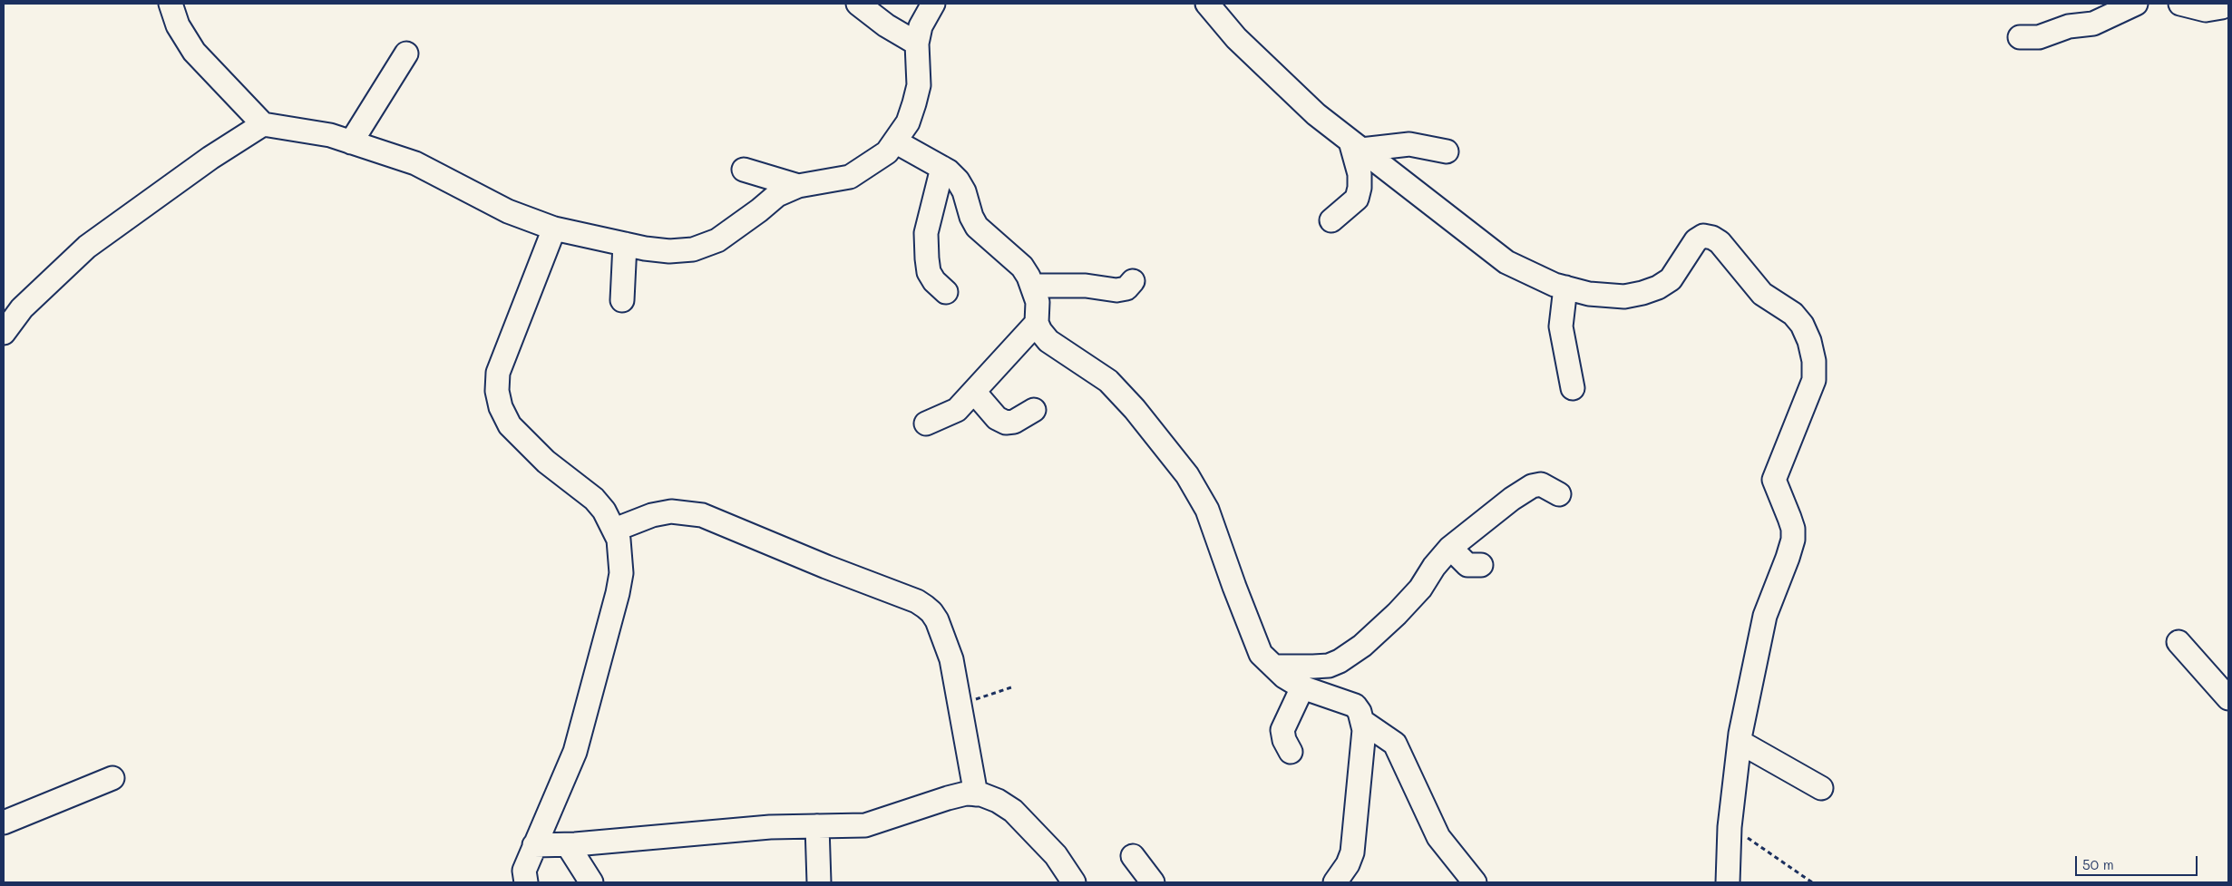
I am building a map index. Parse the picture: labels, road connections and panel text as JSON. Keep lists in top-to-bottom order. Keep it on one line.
{"scale_bar":"50 m"}
